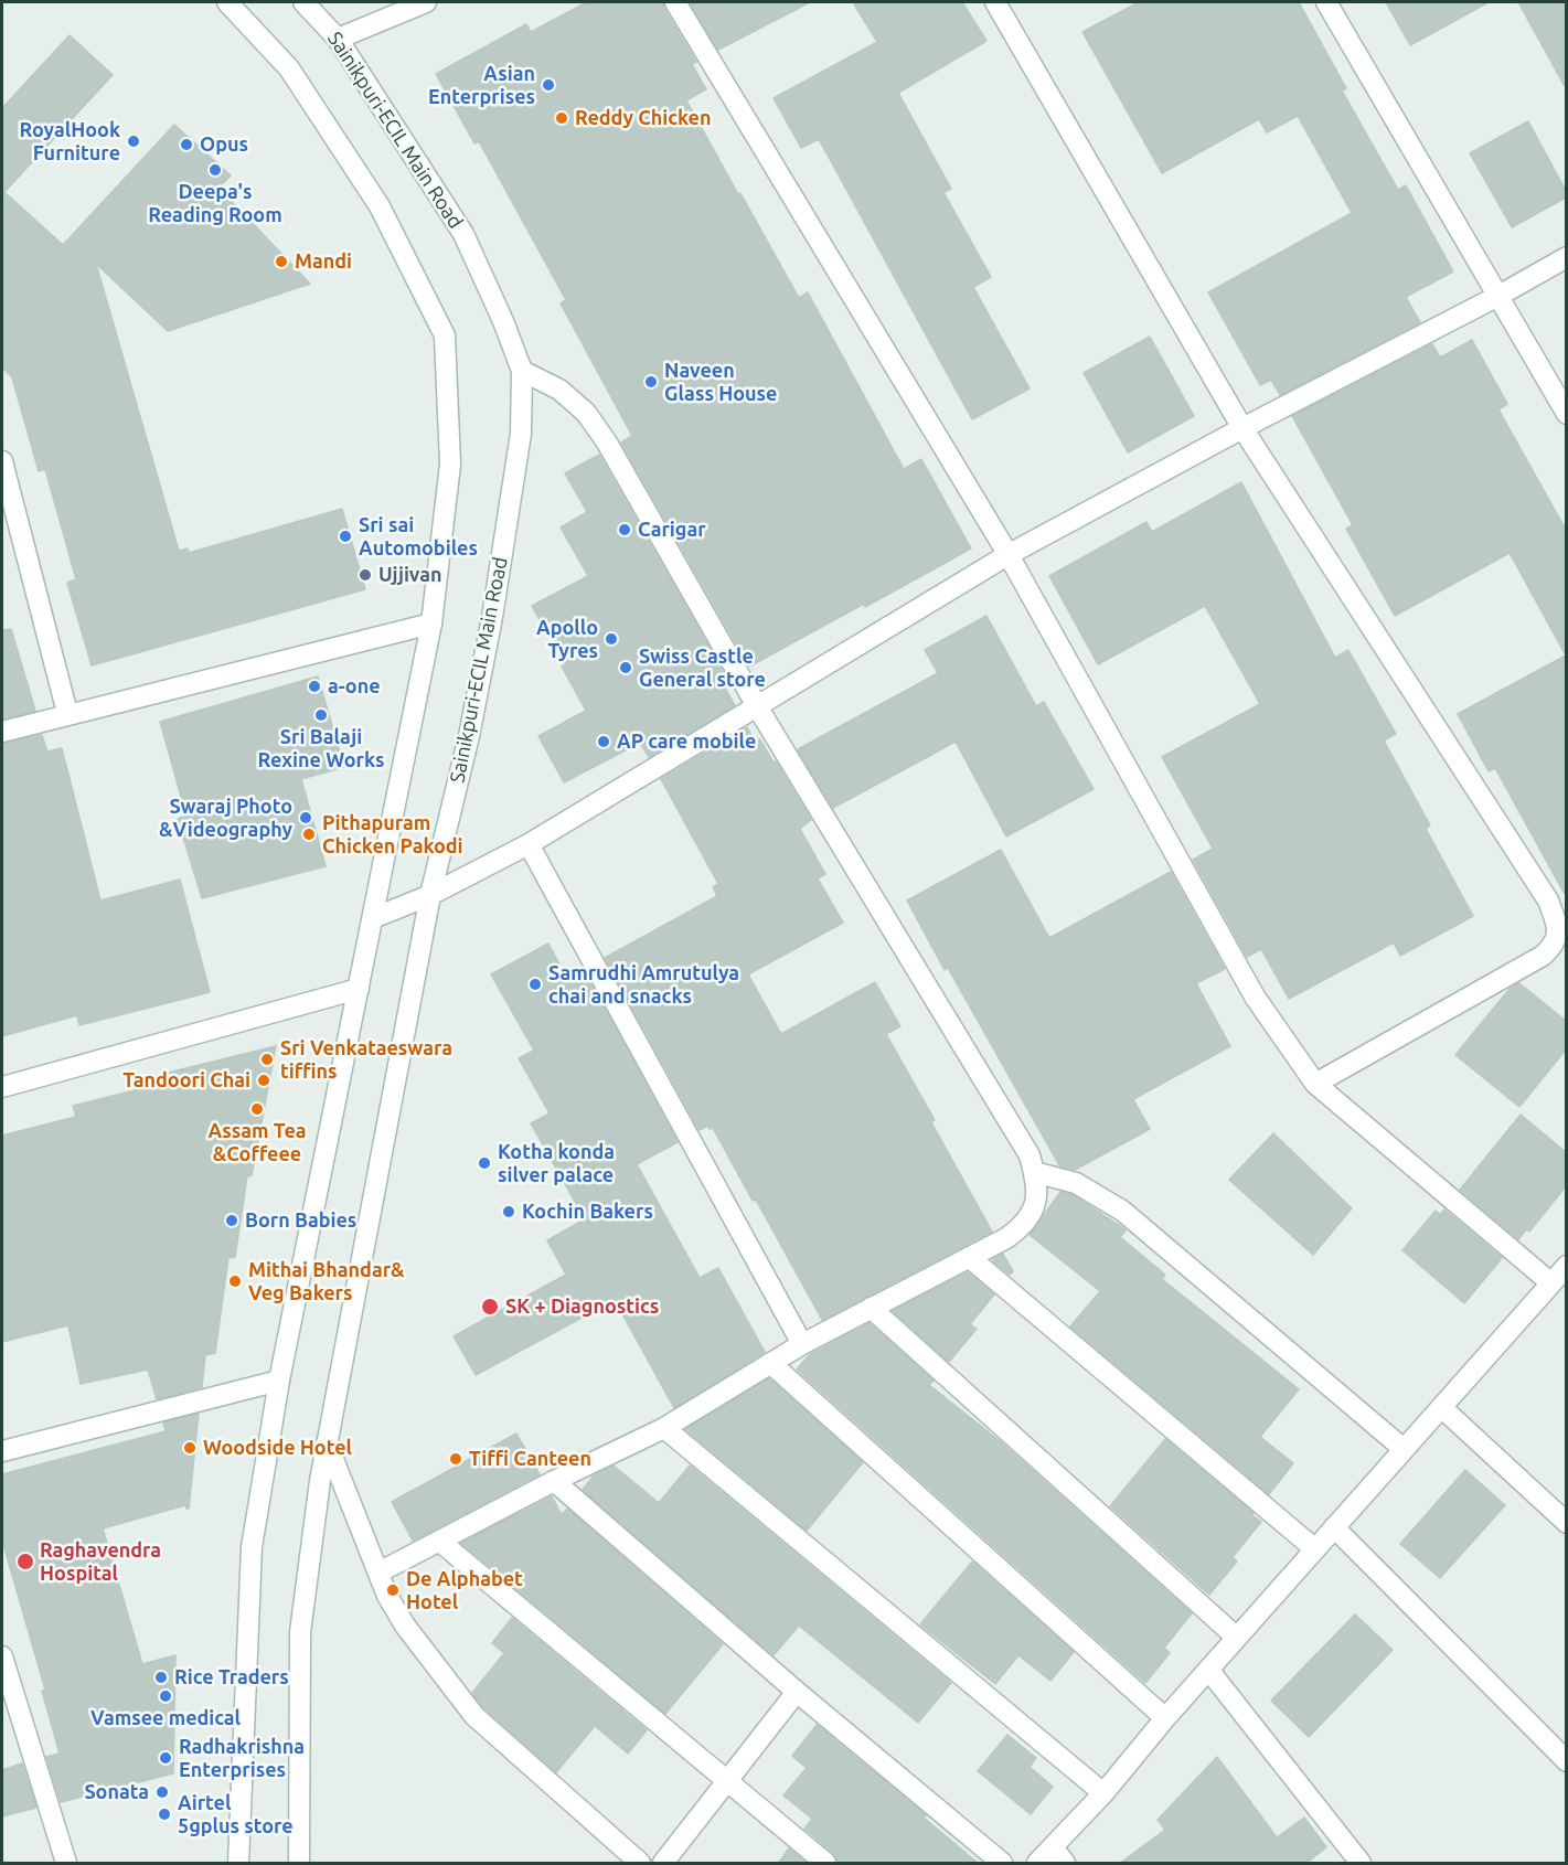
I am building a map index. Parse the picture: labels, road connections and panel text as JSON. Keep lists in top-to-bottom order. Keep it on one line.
{"streets":{"street":["Sainikpuri-ECIL Main Road"]},"places":["Asian Enterprises","Reddy Chicken","RoyalHook Furniture","Opus","Deepa's Reading Room","Mandi","Naveen Glass House","Carigar","Sri sai Automobiles","Ujjivan","Apollo Tyres","Swiss Castle General store","a-one","Sri Balaji Rexine Works","AP care mobile","Swaraj Photo &Videography","Pithapuram Chicken Pakodi","Samrudhi Amrutulya chai and snacks","Sri Venkataeswara tiffins","Tandoori Chai","Assam Tea &Coffeee","Kotha konda silver palace","Kochin Bakers","Born Babies","Mithai Bhandar& Veg Bakers","SK + Diagnostics","Woodside Hotel","Tiffi Canteen","Raghavendra Hospital","De Alphabet Hotel","Rice Traders","Vamsee medical","Radhakrishna Enterprises","Sonata","Airtel 5gplus store"]}
